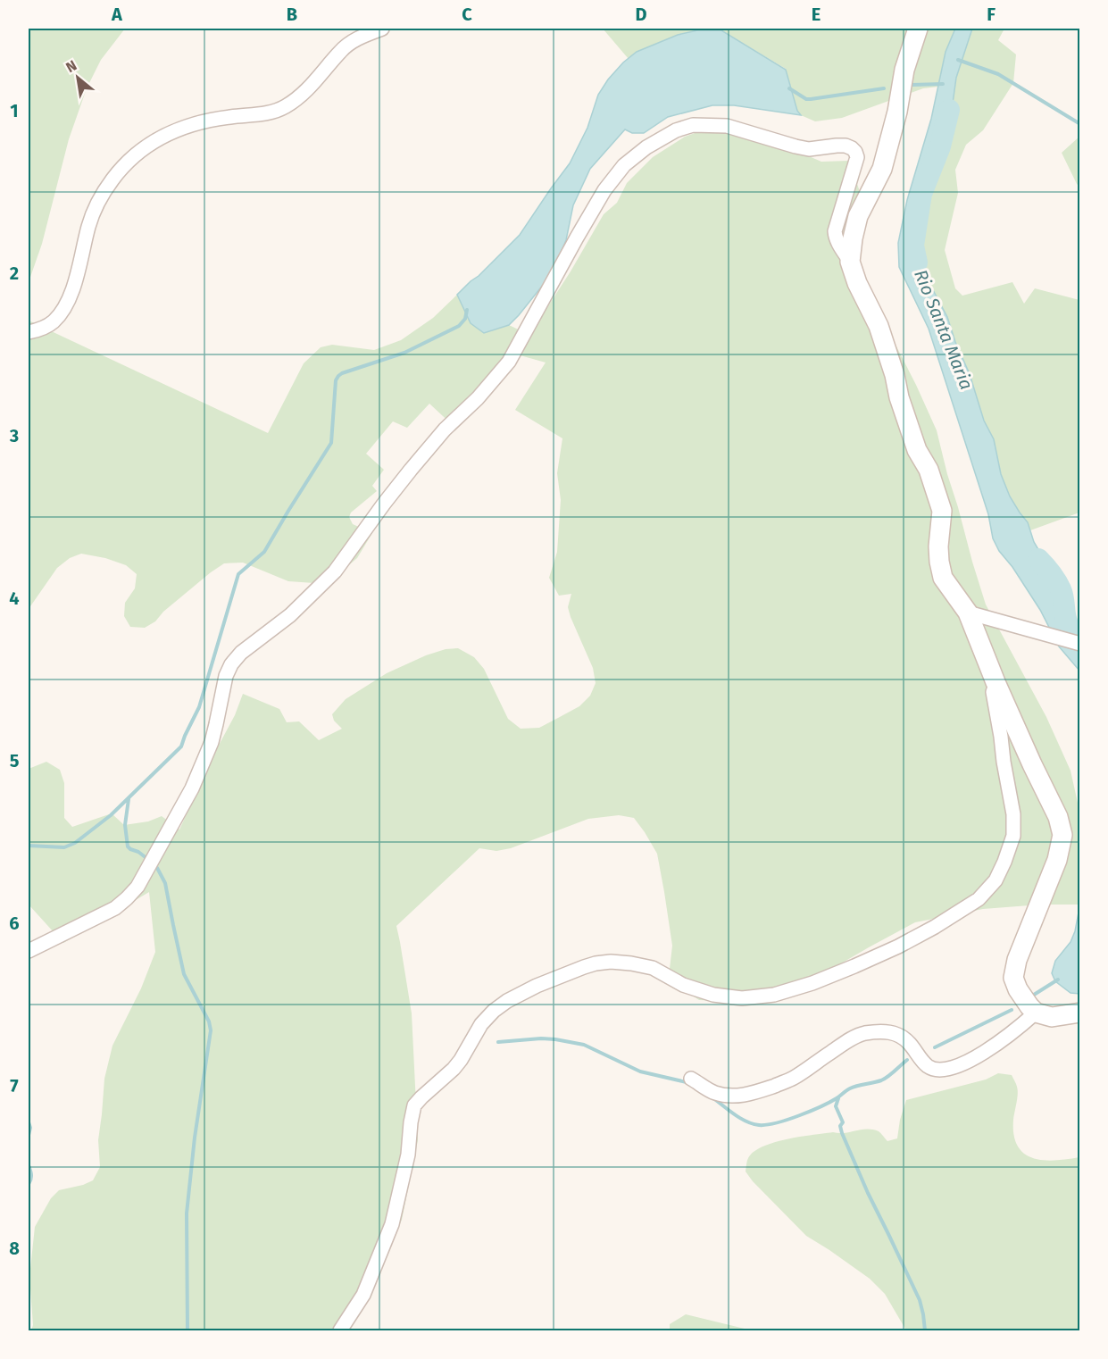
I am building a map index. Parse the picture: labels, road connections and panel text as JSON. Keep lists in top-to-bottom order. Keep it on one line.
{"water":["Rio Santa Maria"],"north":"top left","grid":{"columns":["A","B","C","D","E","F"],"rows":["1","2","3","4","5","6","7","8"]}}
